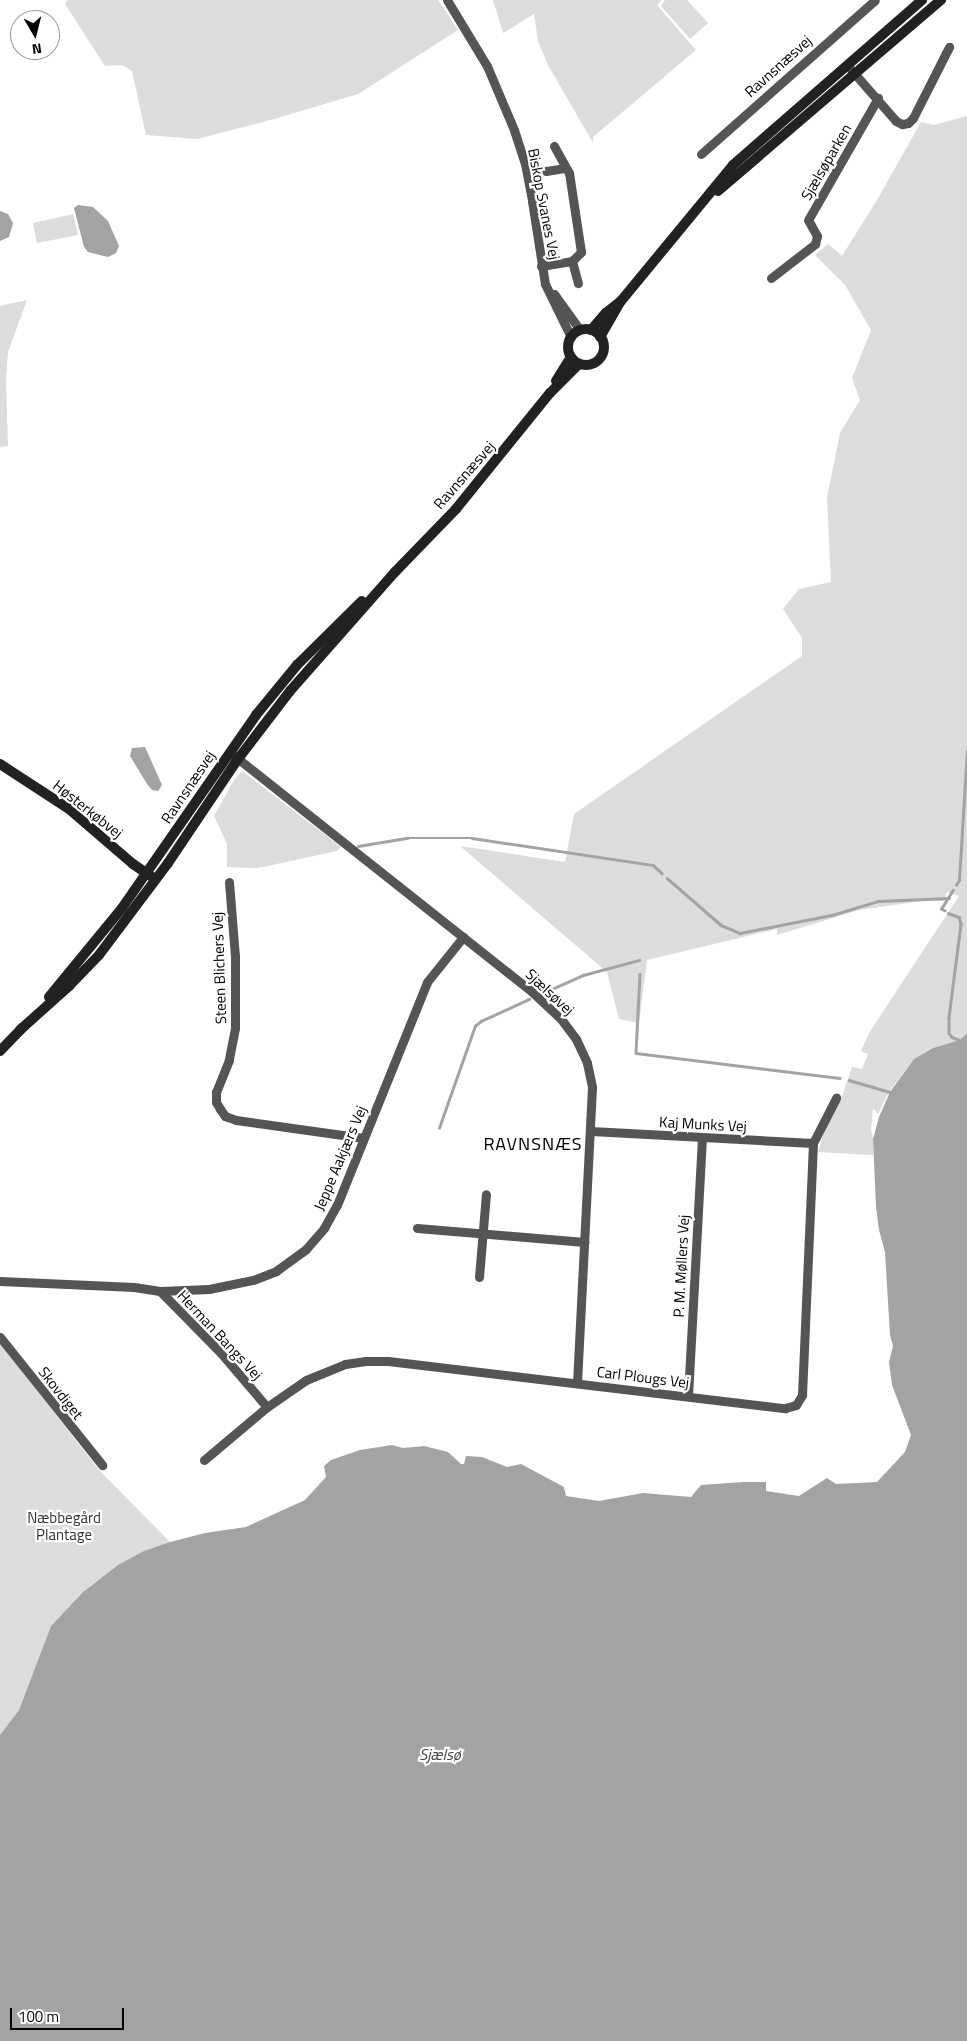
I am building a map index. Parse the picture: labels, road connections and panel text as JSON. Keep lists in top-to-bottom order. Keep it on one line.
{"streets":{"main road":["Ravnsnæsvej","Høsterkøbvej"],"street":["Sjælsøparken","Biskop Svanes Vej","Steen Blichers Vej","Sjælsøvej","Kaj Munks Vej","Jeppe Aakjærs Vej","P. M. Møllers Vej","Herman Bangs Vej","Carl Plougs Vej","Skovdiget"]},"crossings":[["Ravnsnæsvej","Biskop Svanes Vej"],["Ravnsnæsvej","Høsterkøbvej"],["Ravnsnæsvej","Sjælsøvej"],["Steen Blichers Vej","Jeppe Aakjærs Vej"],["Sjælsøvej","Kaj Munks Vej"],["Sjælsøvej","Jeppe Aakjærs Vej"],["Sjælsøvej","Carl Plougs Vej"],["Kaj Munks Vej","P. M. Møllers Vej"],["Kaj Munks Vej","Carl Plougs Vej"],["Jeppe Aakjærs Vej","Herman Bangs Vej"],["P. M. Møllers Vej","Carl Plougs Vej"],["Herman Bangs Vej","Carl Plougs Vej"]],"districts":["RAVNSNÆS"],"water":["Sjælsø"],"parks":["Næbbegård Plantage"],"scale_bar":"100 m","north":"bottom"}
